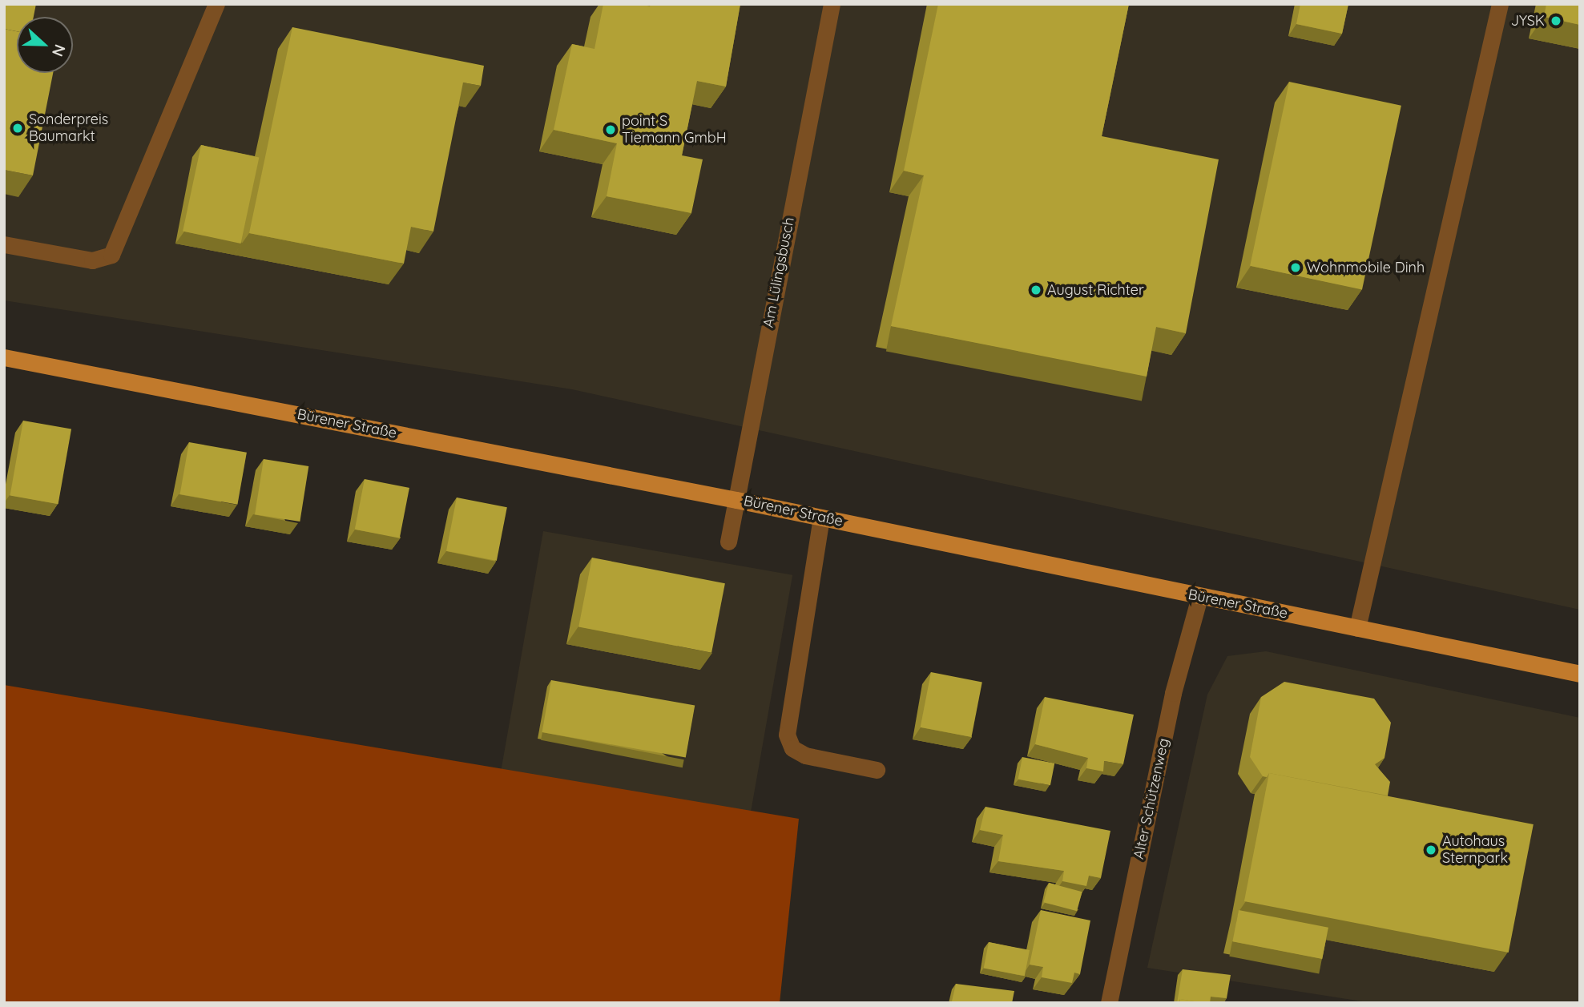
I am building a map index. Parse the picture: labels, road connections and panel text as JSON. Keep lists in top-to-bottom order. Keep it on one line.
{"streets":{"main road":["Bürener Straße"],"street":["Am Lülingsbusch","Alter Schützenweg"]},"crossings":[["Am Lülingsbusch","Bürener Straße"],["Bürener Straße","Alter Schützenweg"]],"places":["JYSK","Sonderpreis Baumarkt","point S Tiemann GmbH","Wohnmobile Dinh","August Richter","Autohaus Sternpark"],"north":"right"}
